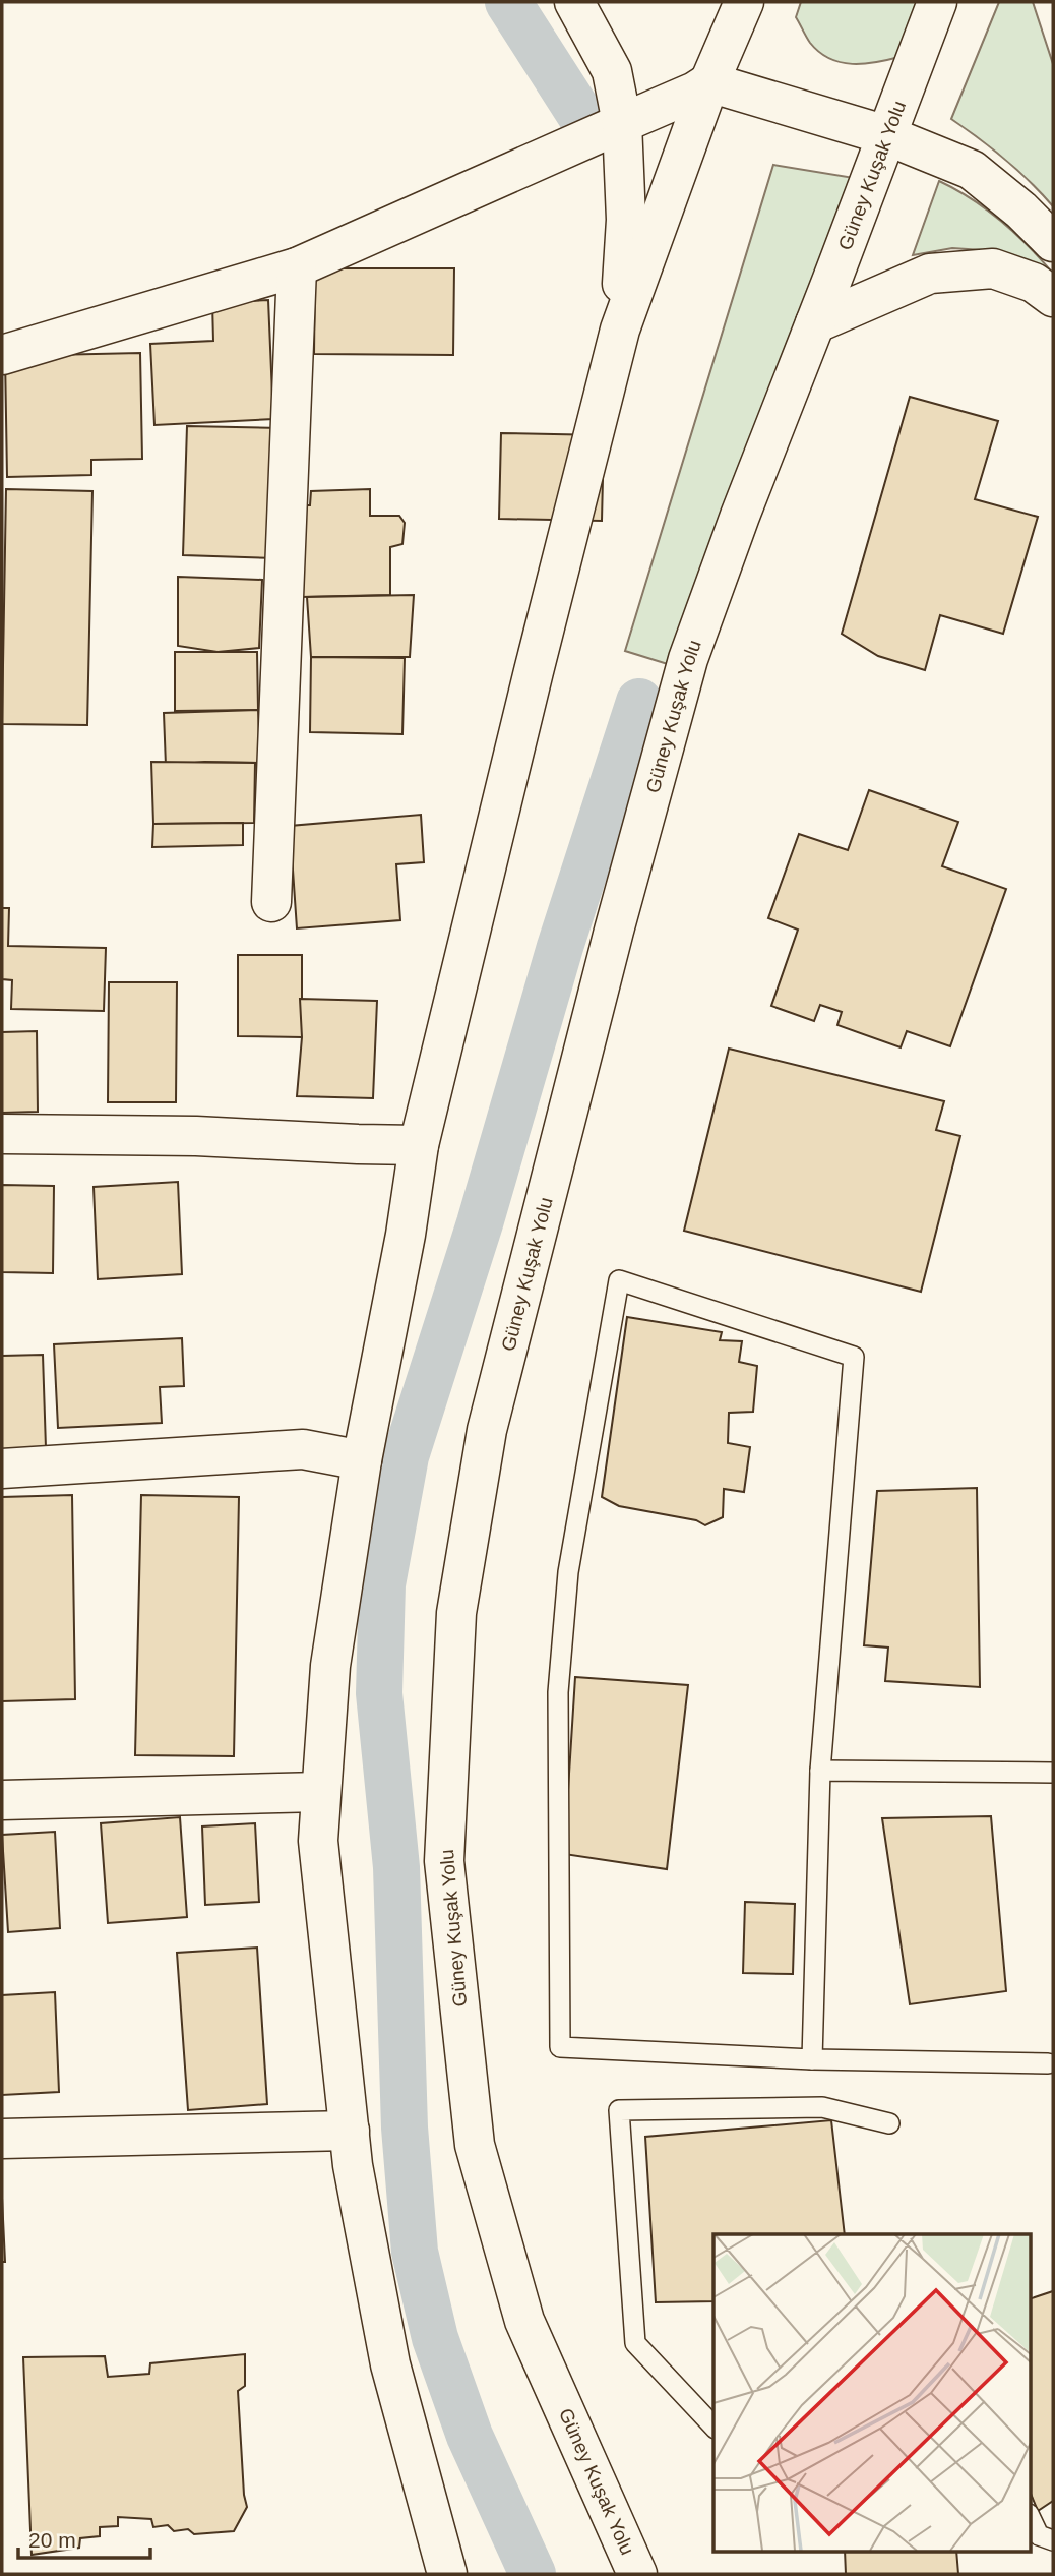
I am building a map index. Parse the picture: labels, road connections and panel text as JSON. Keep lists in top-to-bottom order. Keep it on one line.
{"streets":{"main road":["Güney Kuşak Yolu"]},"scale_bar":"20 m"}
